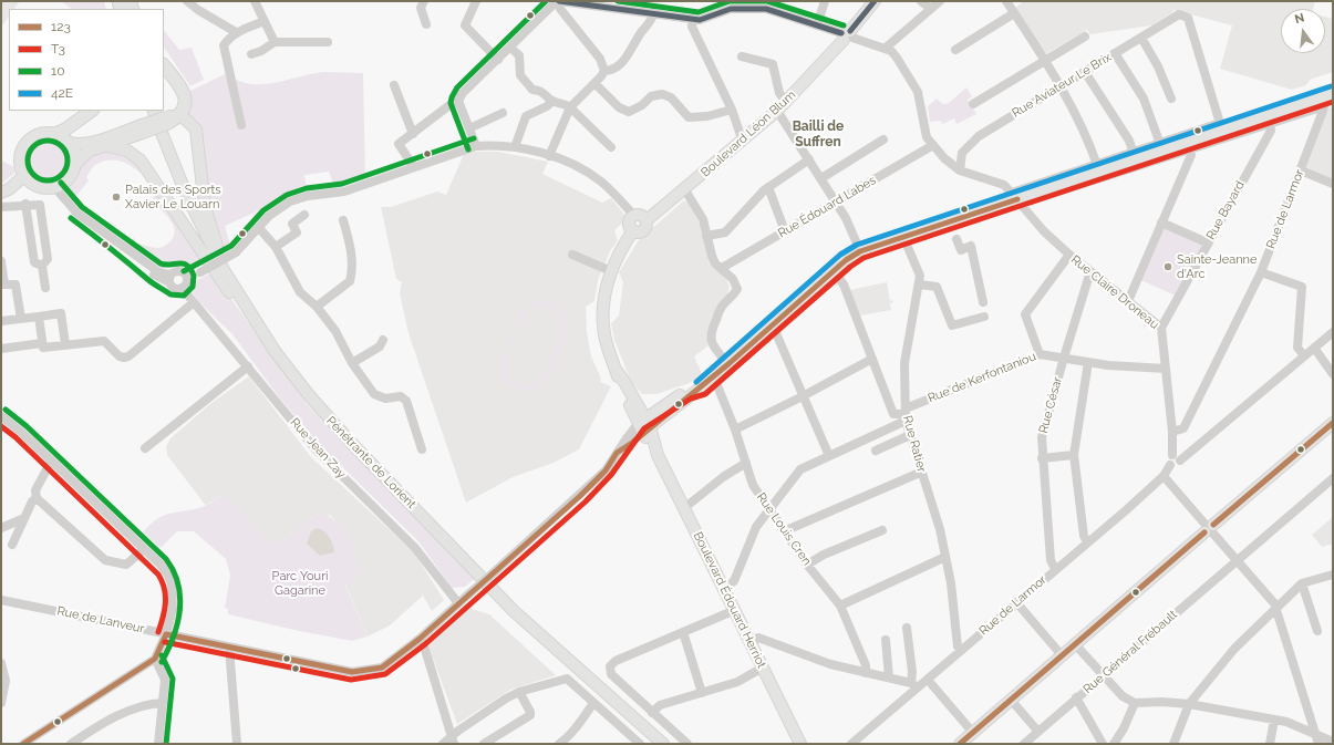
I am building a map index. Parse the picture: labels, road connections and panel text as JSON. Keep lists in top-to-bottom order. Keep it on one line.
{"streets":{"main road":["Boulevard Léon Blum","Pénétrante de Lorient","Boulevard Édouard Herriot"],"street":["Rue Aviateur Le Brix","Rue Édouard Labes","Rue de Larmor","Rue Bayard","Rue Claire Droneau","Rue de Kerfontaniou","Rue César","Rue Ratier","Rue Jean Zay","Rue Louis Cren","Rue de Lanveur","Rue Général Frébault"]},"crossings":[["Rue Aviateur Le Brix","Rue Claire Droneau"],["Rue de Larmor","Rue Claire Droneau"],["Rue de Larmor","Rue César"],["Rue de Larmor","Rue Ratier"],["Rue Bayard","Rue Claire Droneau"],["Rue Claire Droneau","Rue de Kerfontaniou"],["Rue Claire Droneau","Rue César"],["Rue de Kerfontaniou","Rue César"],["Rue de Kerfontaniou","Rue Ratier"],["Rue de Kerfontaniou","Rue Louis Cren"],["Rue de Kerfontaniou","Boulevard Édouard Herriot"]],"districts":["Bailli de Suffren"],"parks":["Parc Youri Gagarine"],"places":["Palais des Sports Xavier Le Louarn","Sainte-Jeanne d'Arc"],"lines":["transit line 10","transit line 42E","transit line T3","transit line 123"],"legend":["123","T3","10","42E"],"north":"top"}
